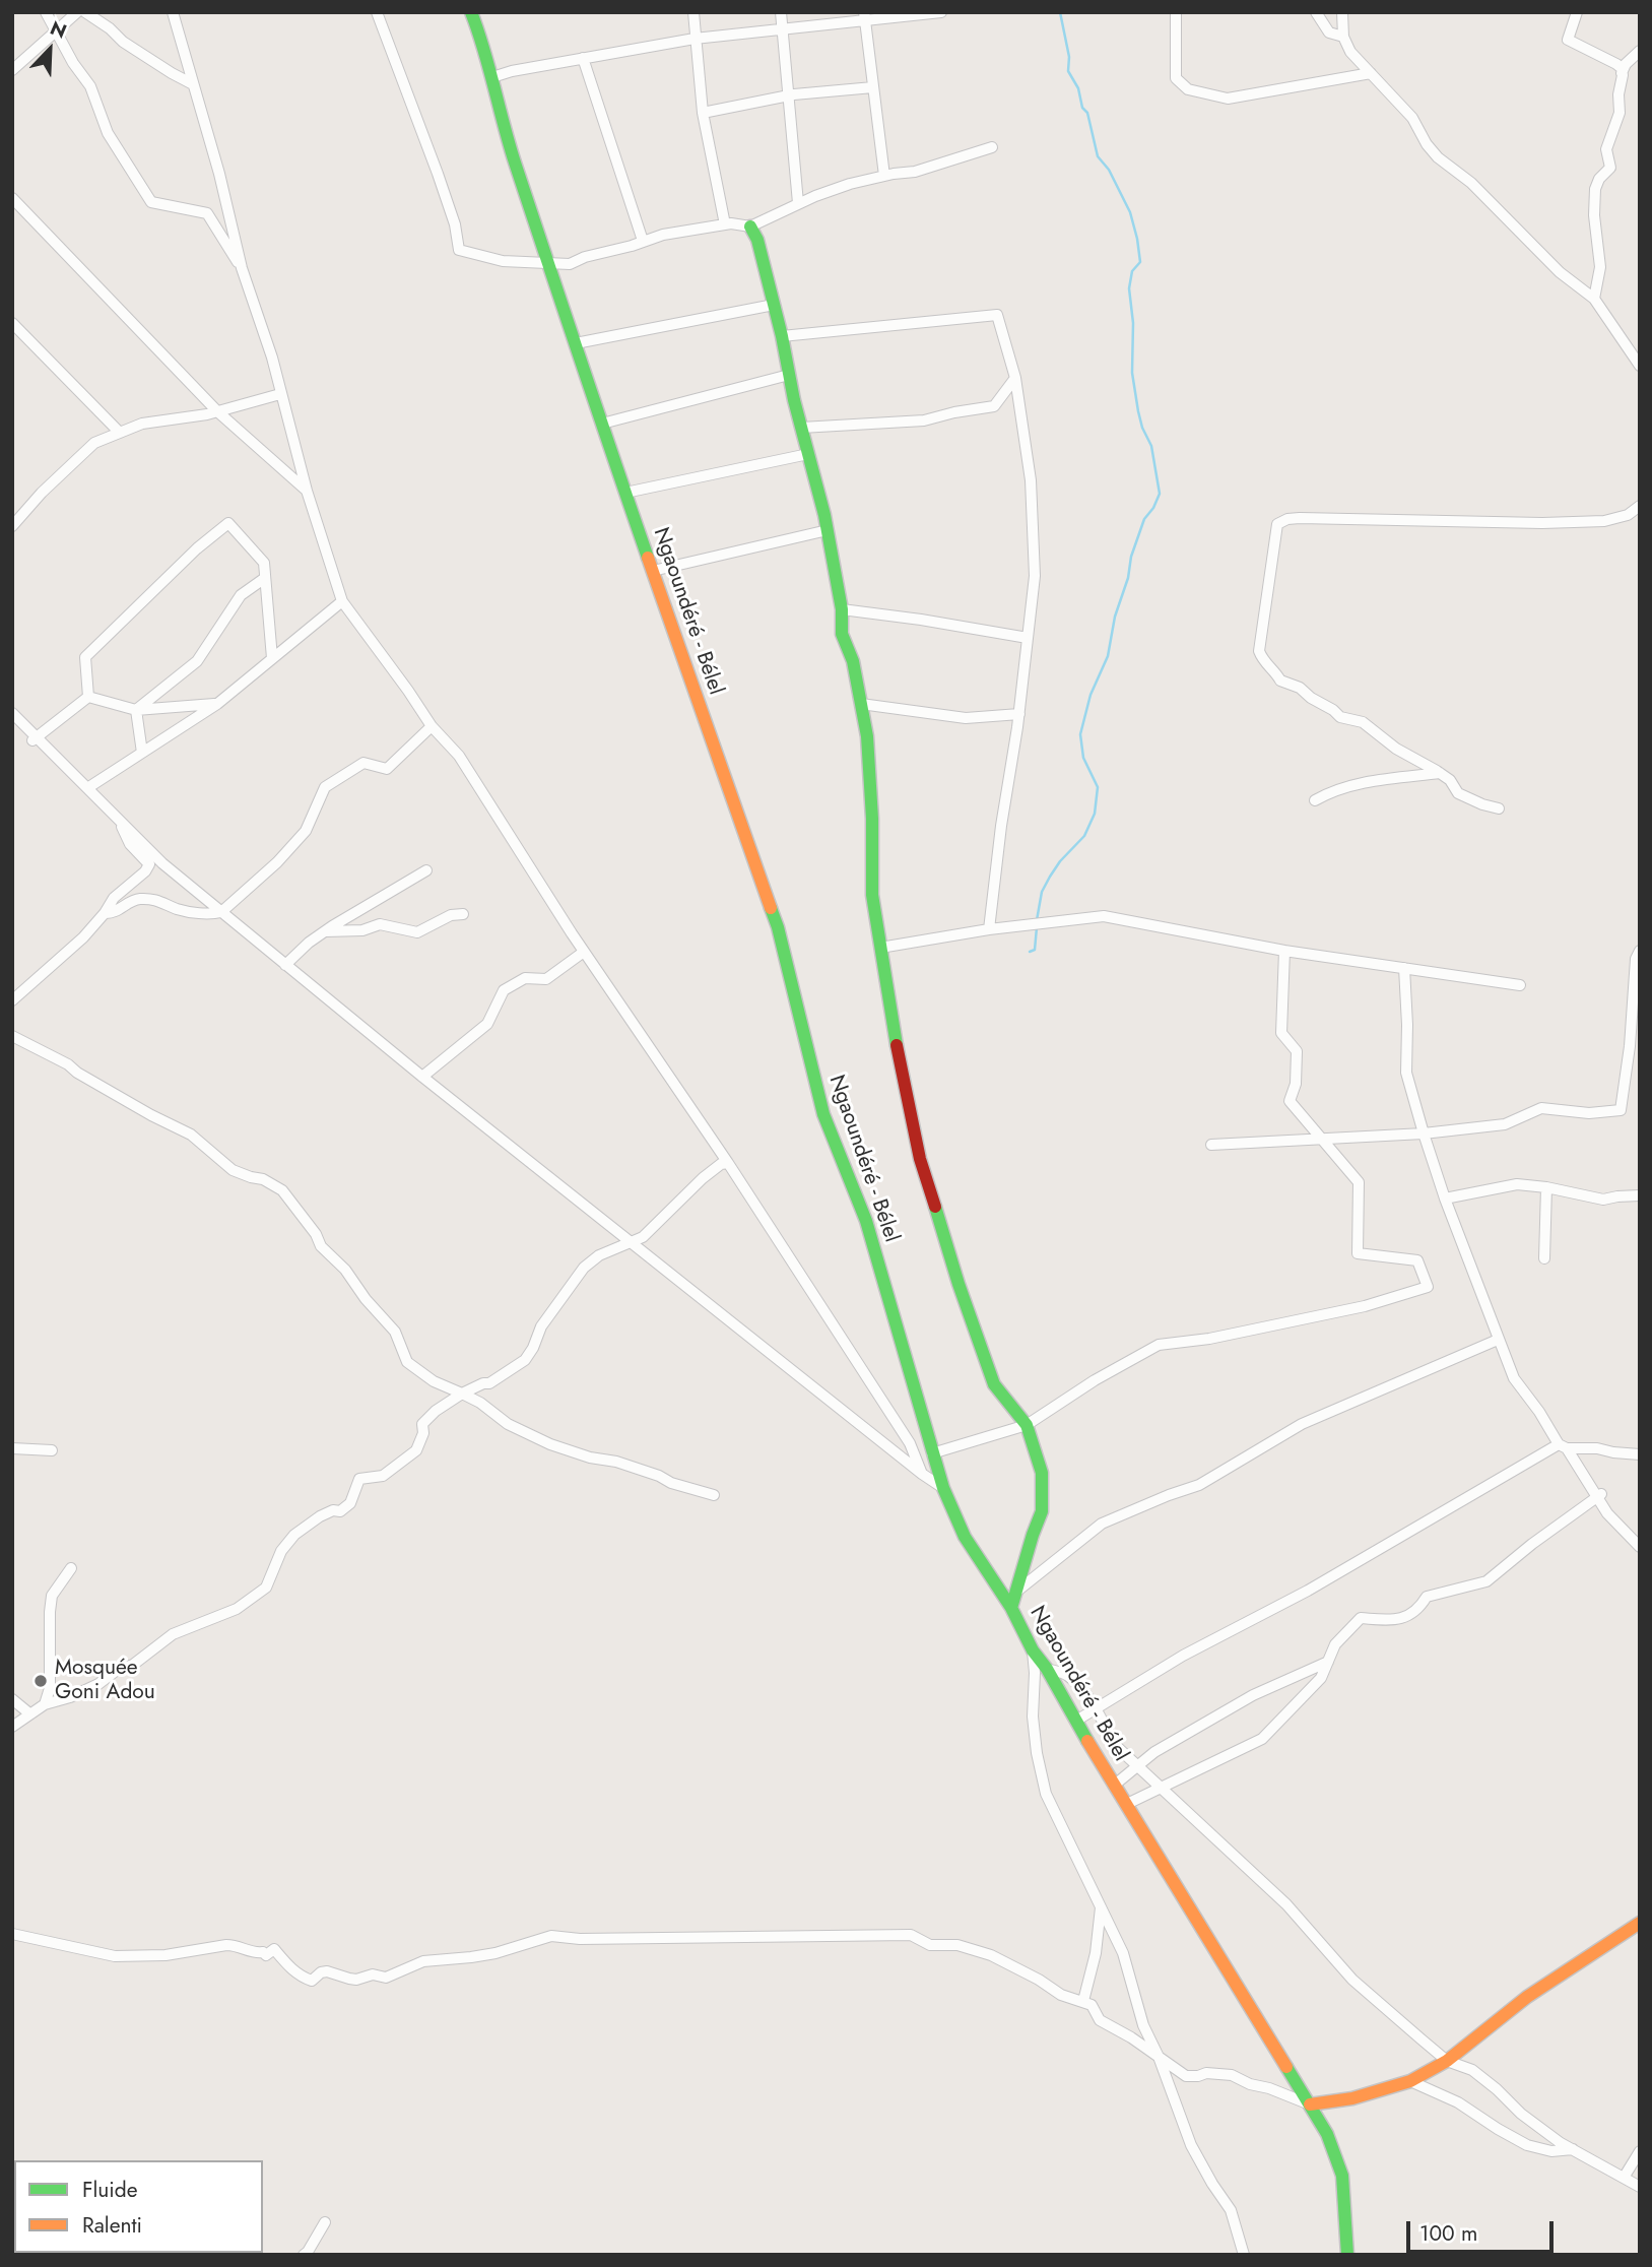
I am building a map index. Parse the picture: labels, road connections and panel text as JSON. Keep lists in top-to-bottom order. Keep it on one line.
{"streets":{"main road":["Ngaoundéré - Bélel"]},"places":["Mosquée Goni Adou"],"legend":["Fluide","Ralenti"],"scale_bar":"100 m","north":"top right"}
